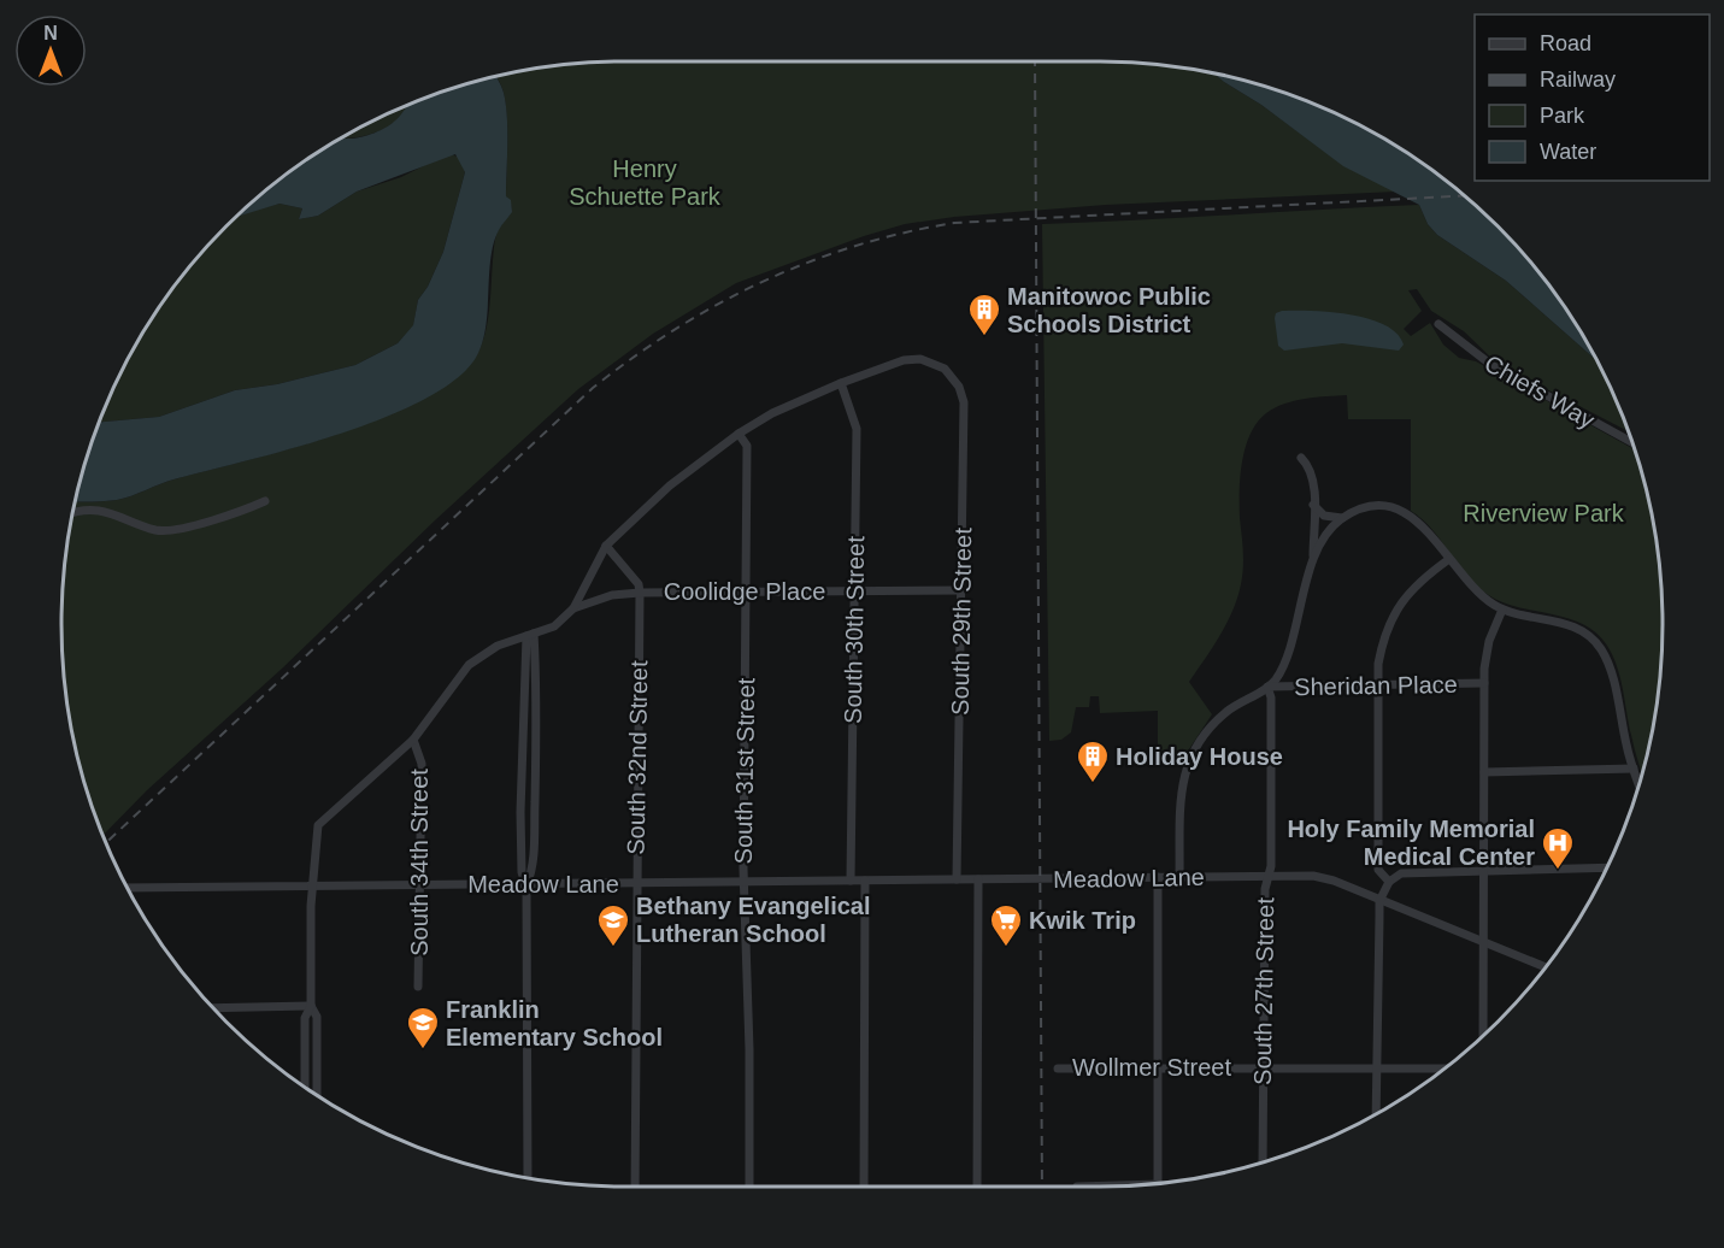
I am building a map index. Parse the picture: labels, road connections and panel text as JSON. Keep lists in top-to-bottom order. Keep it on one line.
{"streets":{"street":["Chiefs Way","Coolidge Place","South 29th Street","South 30th Street","Sheridan Place","South 32nd Street","South 31st Street","South 34th Street","Meadow Lane","South 27th Street","Wollmer Street"]},"crossings":[["Coolidge Place","South 29th Street"],["Coolidge Place","South 30th Street"],["Coolidge Place","South 32nd Street"],["Coolidge Place","South 31st Street"],["South 29th Street","South 30th Street"],["South 29th Street","Meadow Lane"],["South 30th Street","Meadow Lane"],["Sheridan Place","South 27th Street"],["South 32nd Street","Meadow Lane"],["South 31st Street","Meadow Lane"],["South 34th Street","Meadow Lane"],["Meadow Lane","South 27th Street"],["South 27th Street","Wollmer Street"]],"parks":["Henry Schuette Park","Riverview Park"],"places":{"building":["Manitowoc Public Schools District","Holiday House"],"hospital":["Holy Family Memorial Medical Center"],"school or university":["Bethany Evangelical Lutheran School","Franklin Elementary School"],"supermarket":["Kwik Trip"]},"legend":["Road","Railway","Park","Water"],"north":"top"}
